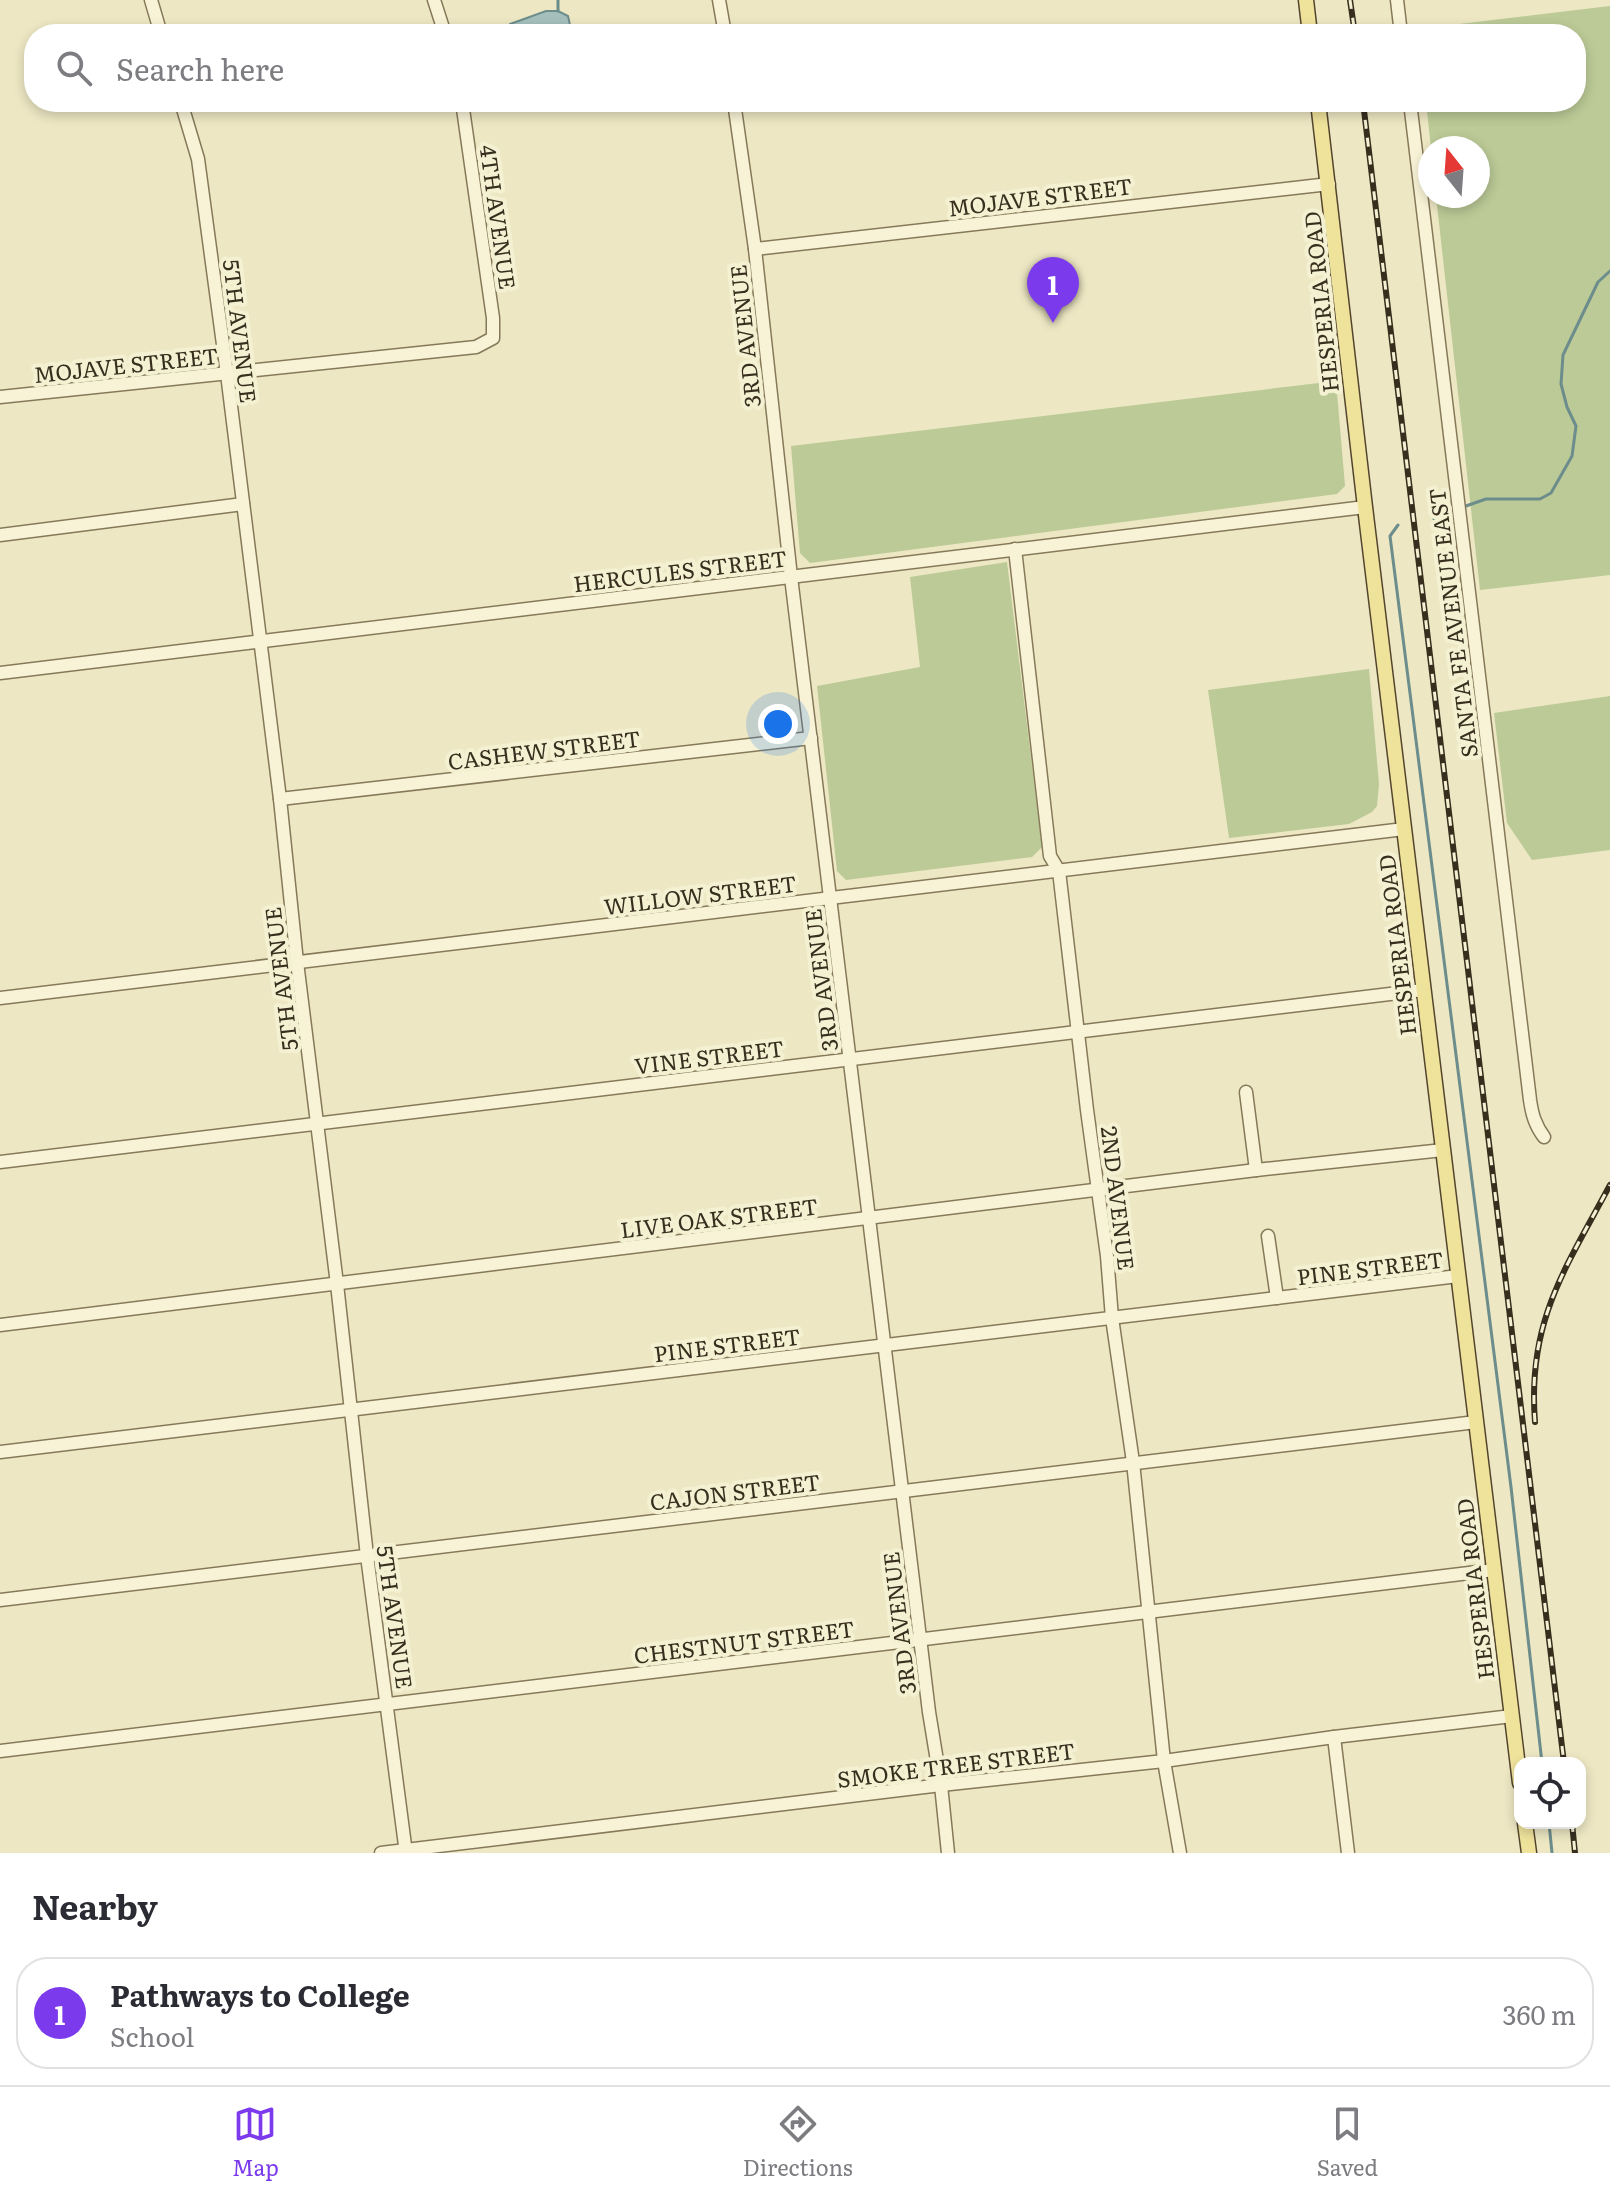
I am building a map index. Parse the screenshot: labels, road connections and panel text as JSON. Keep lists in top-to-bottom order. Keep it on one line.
{"streets":{"main road":["HESPERIA ROAD"],"street":["MOJAVE STREET","4TH AVENUE","5TH AVENUE","3RD AVENUE","HERCULES STREET","SANTA FE AVENUE EAST","CASHEW STREET","WILLOW STREET","VINE STREET","2ND AVENUE","LIVE OAK STREET","PINE STREET","CAJON STREET","CHESTNUT STREET","SMOKE TREE STREET"]},"crossings":[["MOJAVE STREET","4TH AVENUE"],["MOJAVE STREET","HESPERIA ROAD"],["MOJAVE STREET","5TH AVENUE"],["MOJAVE STREET","3RD AVENUE"],["HESPERIA ROAD","HERCULES STREET"],["HESPERIA ROAD","WILLOW STREET"],["HESPERIA ROAD","VINE STREET"],["HESPERIA ROAD","LIVE OAK STREET"],["HESPERIA ROAD","PINE STREET"],["HESPERIA ROAD","CAJON STREET"],["HESPERIA ROAD","CHESTNUT STREET"],["HESPERIA ROAD","SMOKE TREE STREET"],["5TH AVENUE","HERCULES STREET"],["5TH AVENUE","CASHEW STREET"],["5TH AVENUE","WILLOW STREET"],["5TH AVENUE","VINE STREET"],["5TH AVENUE","LIVE OAK STREET"],["5TH AVENUE","PINE STREET"],["5TH AVENUE","CAJON STREET"],["5TH AVENUE","CHESTNUT STREET"],["5TH AVENUE","SMOKE TREE STREET"],["3RD AVENUE","HERCULES STREET"],["3RD AVENUE","CASHEW STREET"],["3RD AVENUE","WILLOW STREET"],["3RD AVENUE","VINE STREET"],["3RD AVENUE","LIVE OAK STREET"],["3RD AVENUE","PINE STREET"],["3RD AVENUE","CAJON STREET"],["3RD AVENUE","CHESTNUT STREET"],["3RD AVENUE","SMOKE TREE STREET"],["HERCULES STREET","2ND AVENUE"],["WILLOW STREET","2ND AVENUE"],["VINE STREET","2ND AVENUE"],["2ND AVENUE","LIVE OAK STREET"],["2ND AVENUE","PINE STREET"],["2ND AVENUE","CAJON STREET"],["2ND AVENUE","CHESTNUT STREET"],["2ND AVENUE","SMOKE TREE STREET"]],"north":"top","page":{"search":"Search here","pins":"1","heading":"Nearby","list":[{"mark":"1","name":"Pathways to College","note":"School","value":"360 m"}],"nav":["Map","Directions","Saved"]}}
